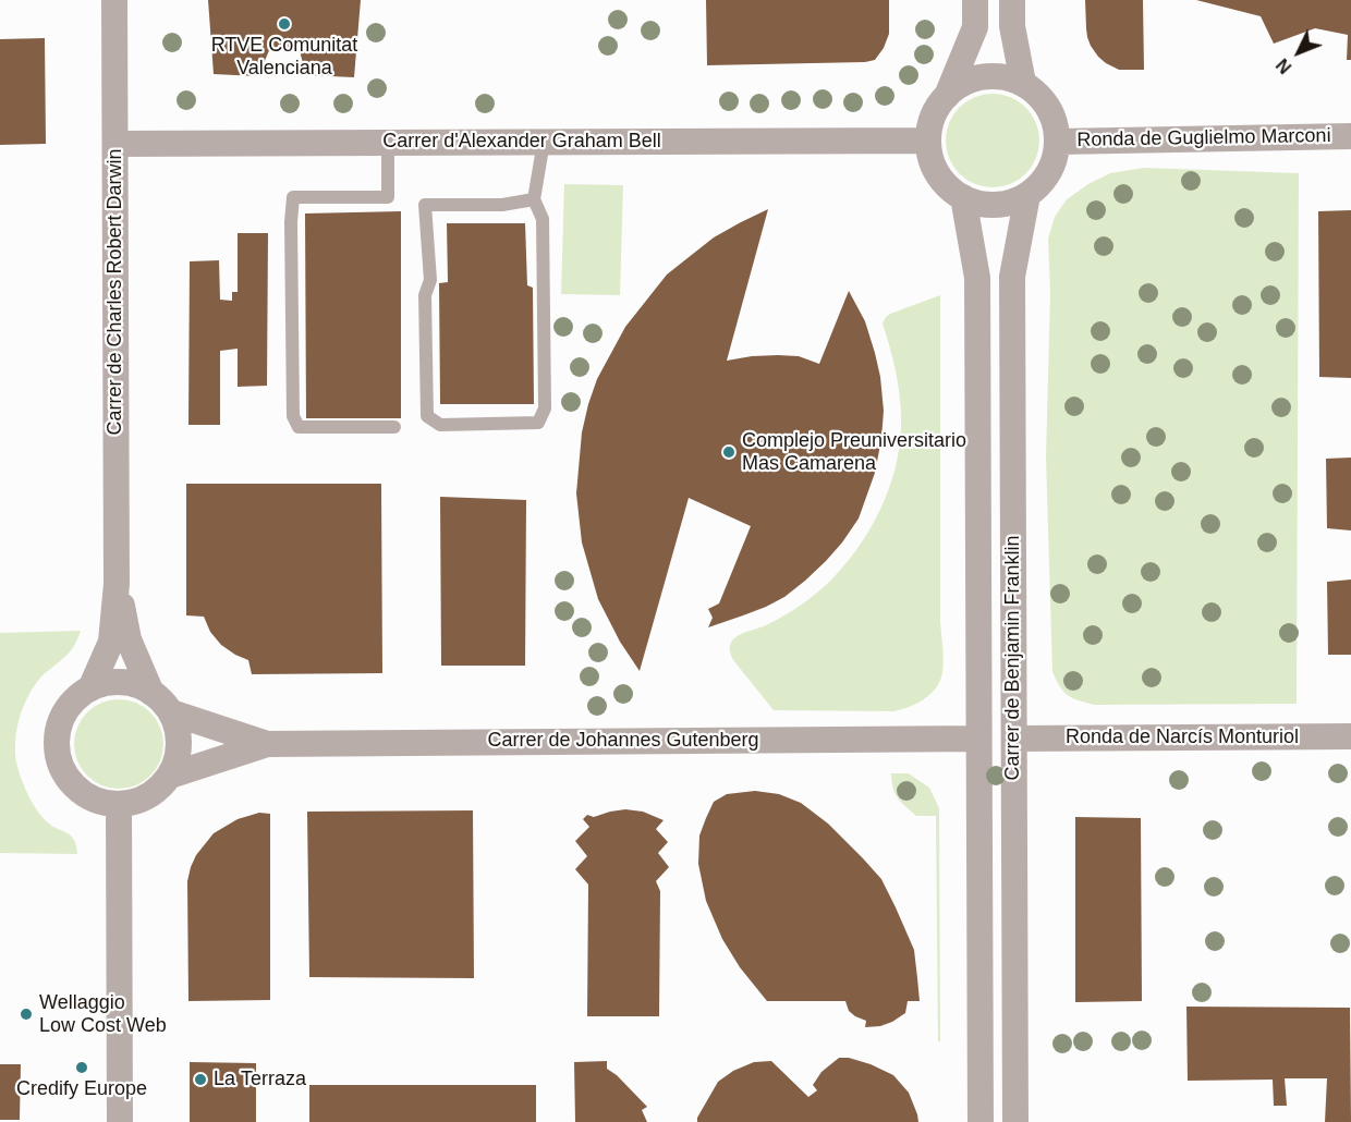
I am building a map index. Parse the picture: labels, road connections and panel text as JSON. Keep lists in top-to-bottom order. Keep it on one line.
{"streets":{"street":["Ronda de Guglielmo Marconi","Carrer d'Alexander Graham Bell","Carrer de Charles Robert Darwin","Carrer de Benjamin Franklin","Ronda de Narcís Monturiol","Carrer de Johannes Gutenberg"]},"crossings":[["Ronda de Guglielmo Marconi","Carrer d'Alexander Graham Bell"],["Ronda de Guglielmo Marconi","Carrer de Benjamin Franklin"],["Carrer d'Alexander Graham Bell","Carrer de Charles Robert Darwin"],["Carrer d'Alexander Graham Bell","Carrer de Benjamin Franklin"],["Carrer de Charles Robert Darwin","Carrer de Johannes Gutenberg"],["Carrer de Benjamin Franklin","Ronda de Narcís Monturiol"],["Carrer de Benjamin Franklin","Carrer de Johannes Gutenberg"]],"places":["RTVE Comunitat Valenciana","Complejo Preuniversitario Mas Camarena","Wellaggio Low Cost Web","Credify Europe","La Terraza"],"north":"bottom left"}
